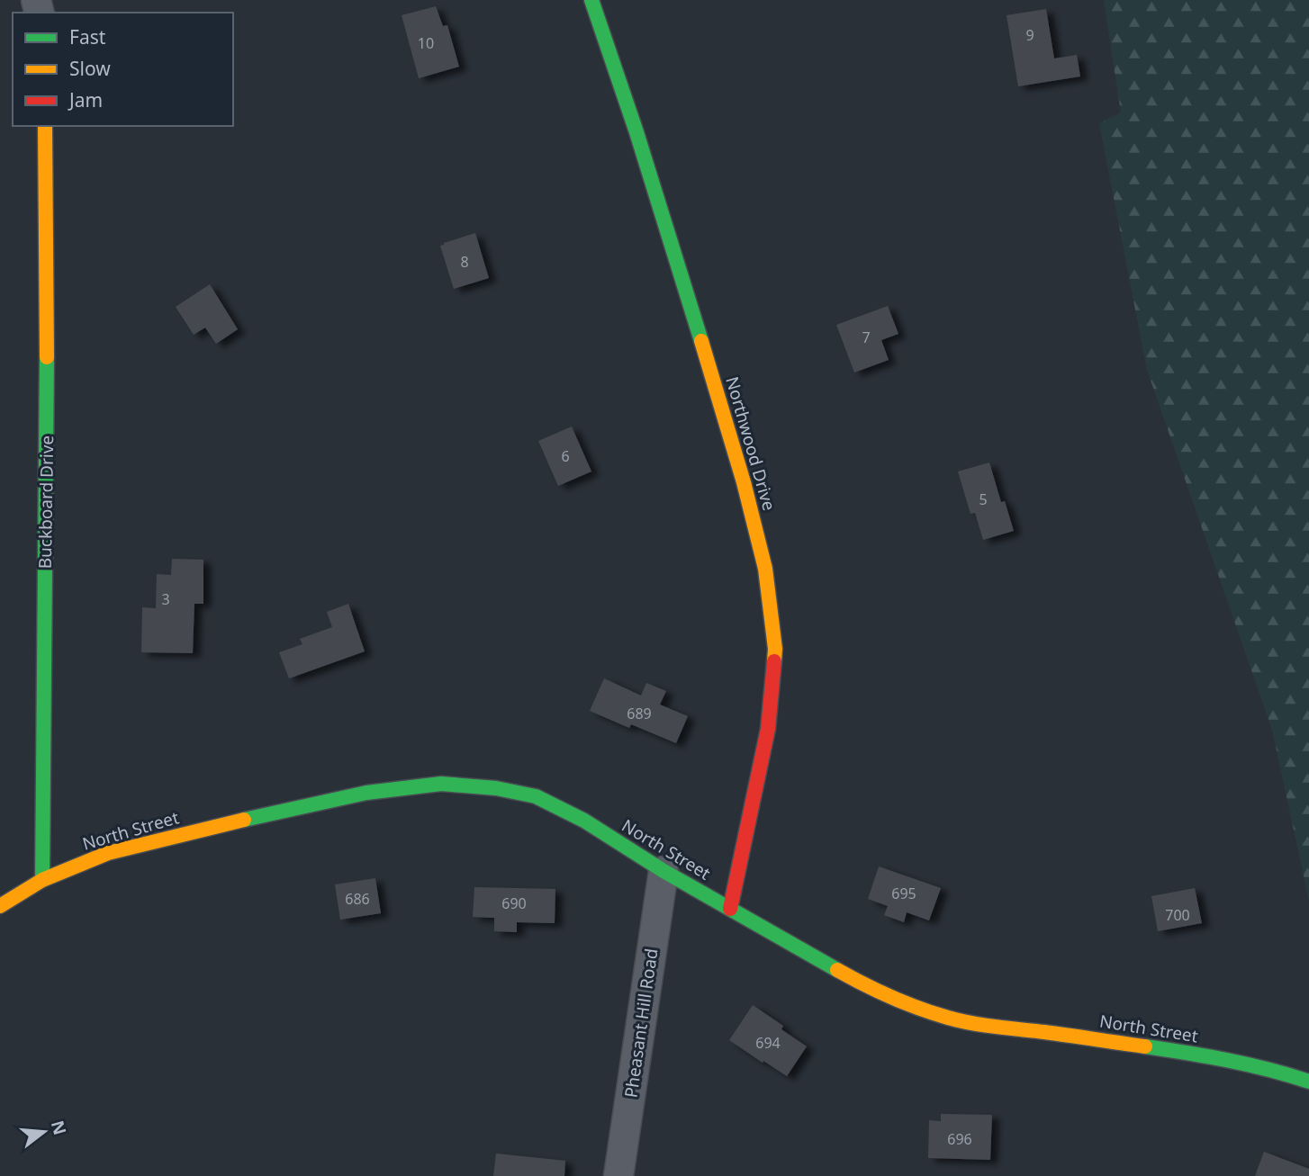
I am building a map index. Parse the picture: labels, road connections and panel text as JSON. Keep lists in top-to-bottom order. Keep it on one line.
{"streets":{"street":["Northwood Drive","Buckboard Drive","North Street","Pheasant Hill Road"]},"crossings":[["Northwood Drive","North Street"],["Buckboard Drive","North Street"],["North Street","Pheasant Hill Road"]],"house_numbers":["9","10","8","7","6","5","3","689","695","686","690","700","694","696"],"legend":["Fast","Slow","Jam"],"north":"right"}
